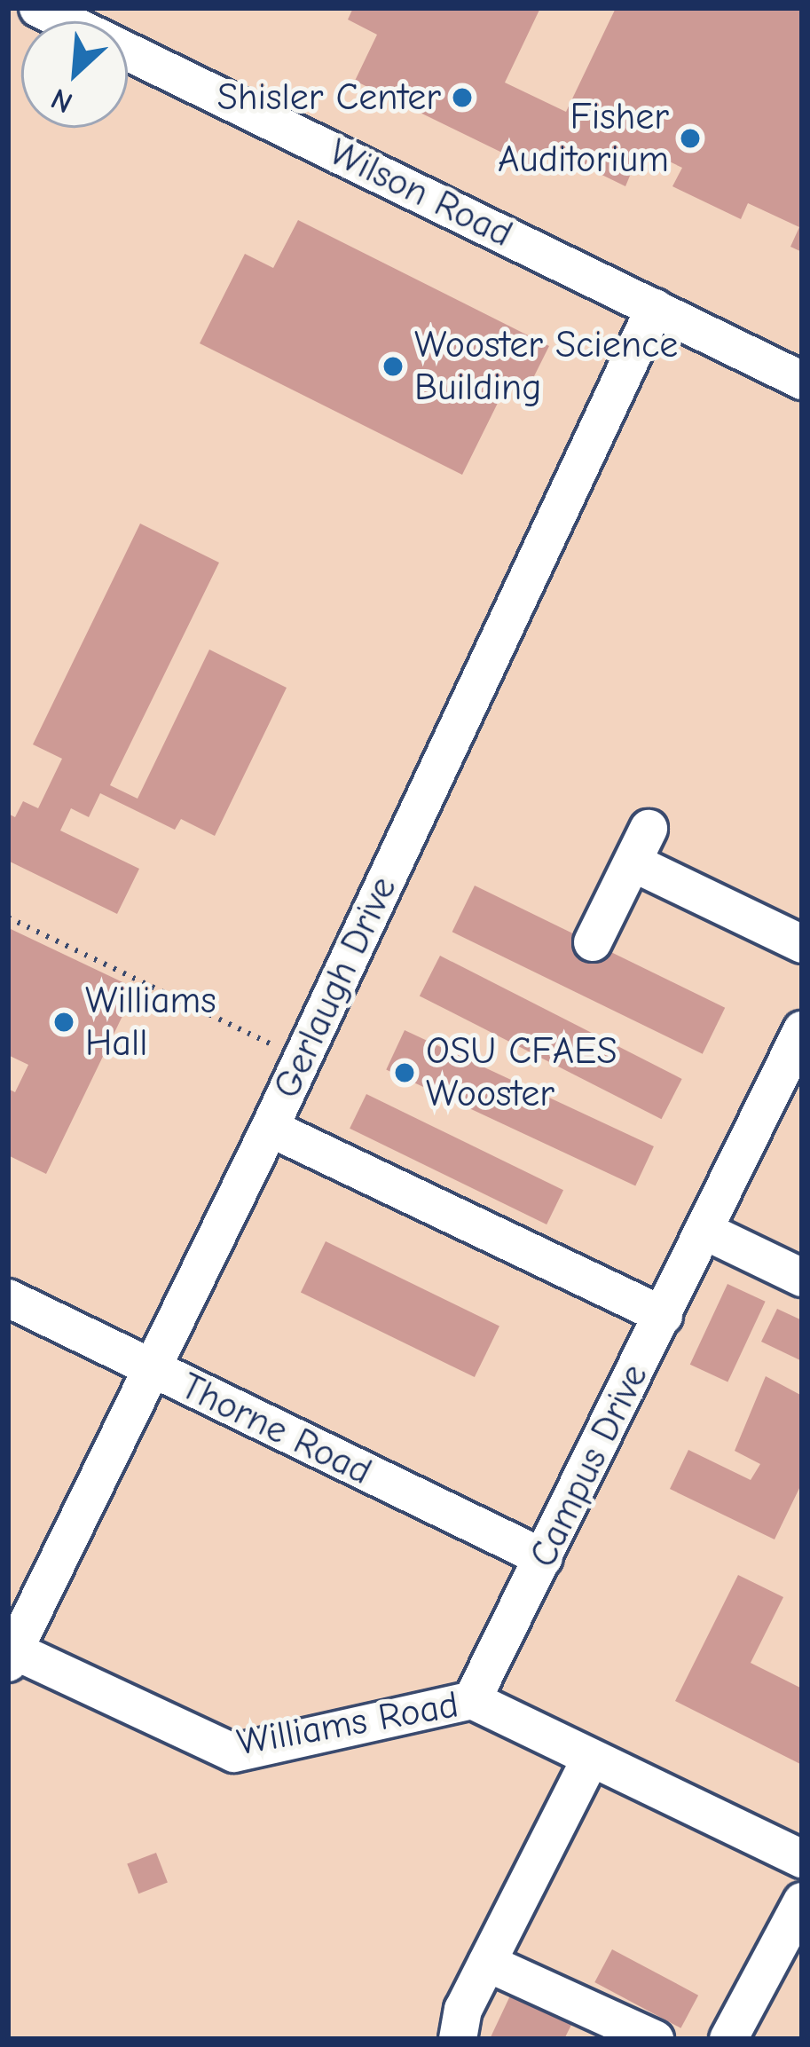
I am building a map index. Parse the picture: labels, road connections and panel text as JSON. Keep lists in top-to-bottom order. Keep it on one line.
{"streets":{"lane":["Wilson Road","Gerlaugh Drive","Thorne Road","Campus Drive","Williams Road"]},"crossings":[["Wilson Road","Gerlaugh Drive"],["Gerlaugh Drive","Thorne Road"],["Gerlaugh Drive","Williams Road"],["Thorne Road","Campus Drive"],["Campus Drive","Williams Road"]],"places":["Shisler Center","Fisher Auditorium","Wooster Science Building","Williams Hall","OSU CFAES Wooster"],"north":"bottom left"}
